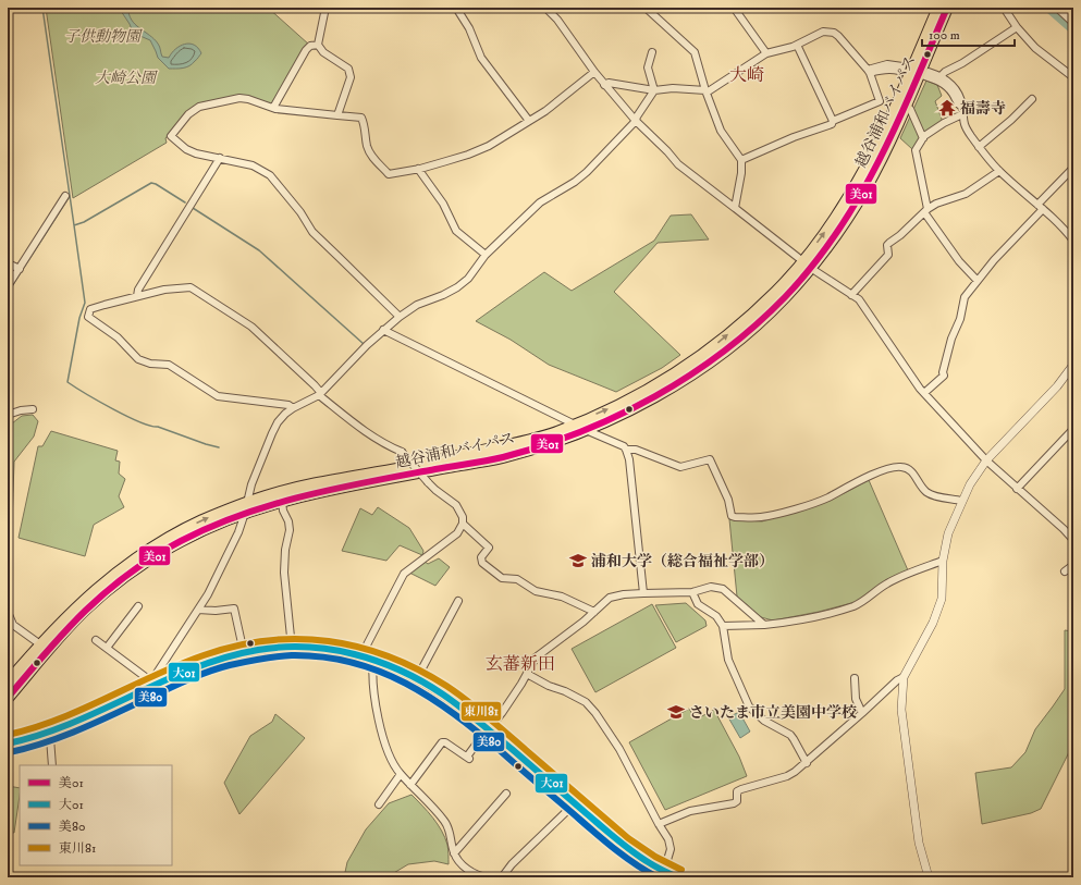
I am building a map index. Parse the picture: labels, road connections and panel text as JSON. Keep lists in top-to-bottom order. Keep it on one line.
{"streets":{"highway":["越谷浦和バイパス"]},"districts":["大崎","玄蕃新田"],"parks":["子供動物園","大崎公園"],"places":{"temple":["福壽寺"],"school or university":["浦和大学（総合福祉学部）","さいたま市立美園中学校"]},"lines":["transit line 美01","transit line 東川81","transit line 大01","transit line 美80"],"legend":["美01","大01","美80","東川81"],"scale_bar":"100 m"}
